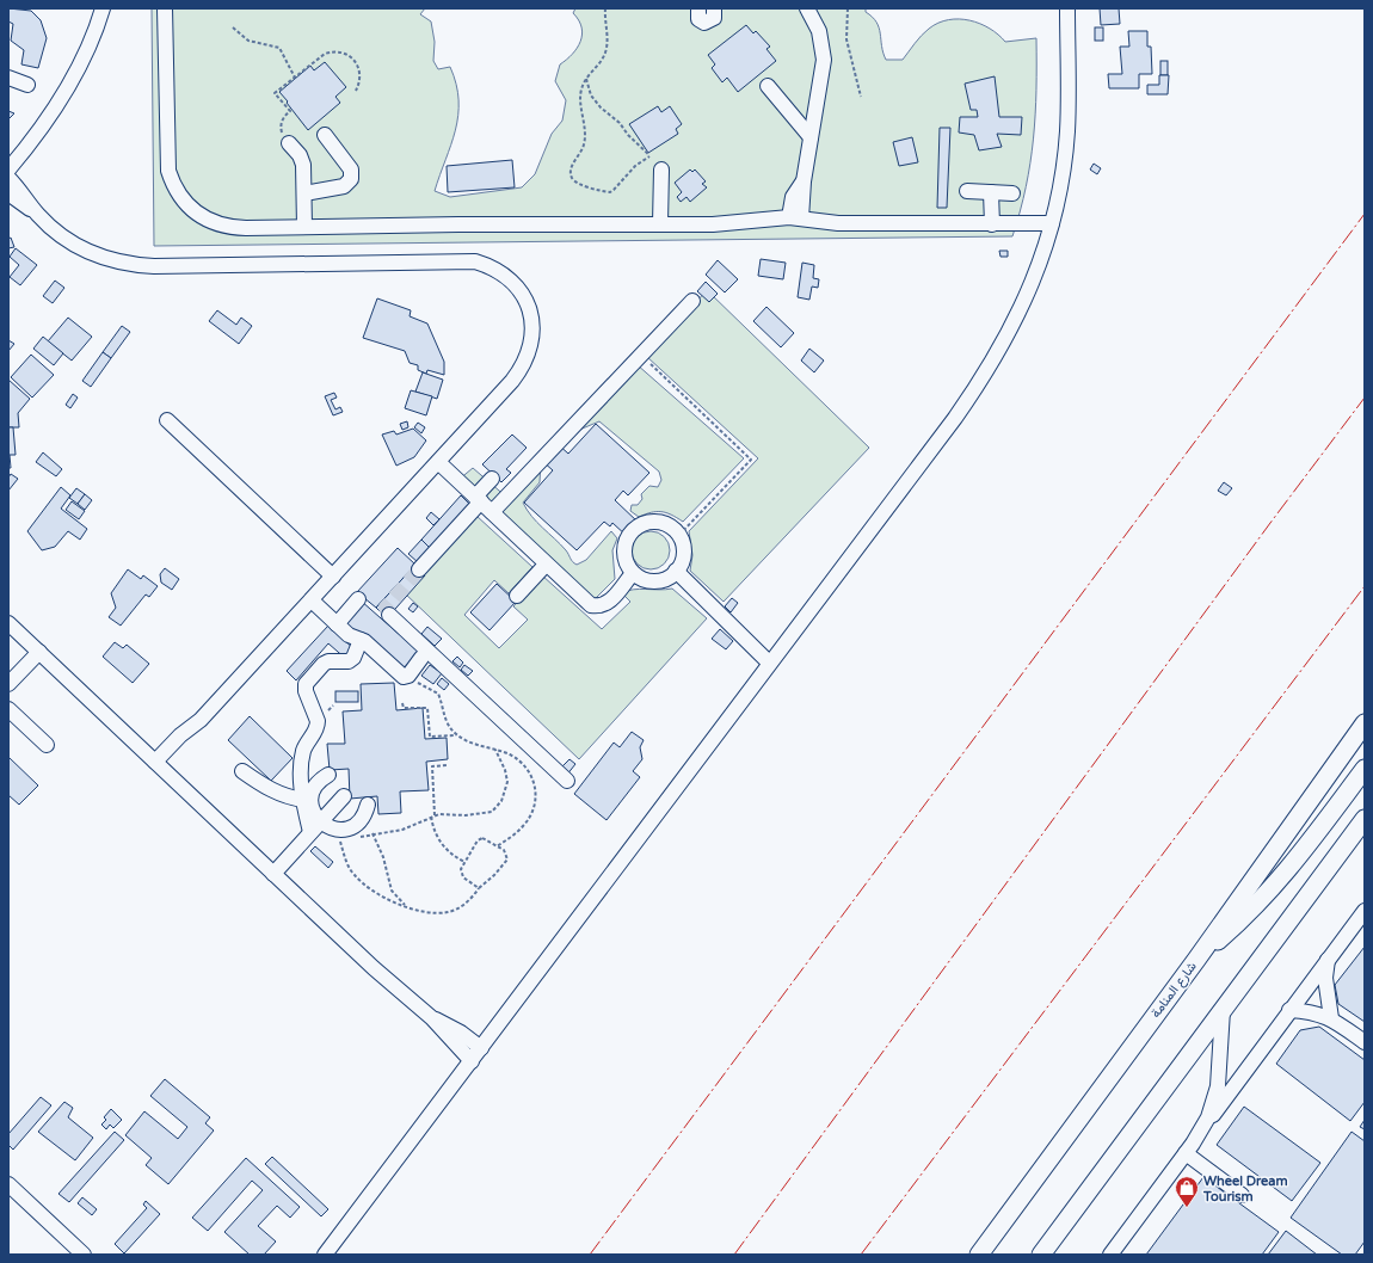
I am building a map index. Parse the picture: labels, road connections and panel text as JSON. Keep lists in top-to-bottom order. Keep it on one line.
{"streets":{"main road":["شارع المنامة"]},"places":{"shop":["Wheel Dream Tourism"]}}
